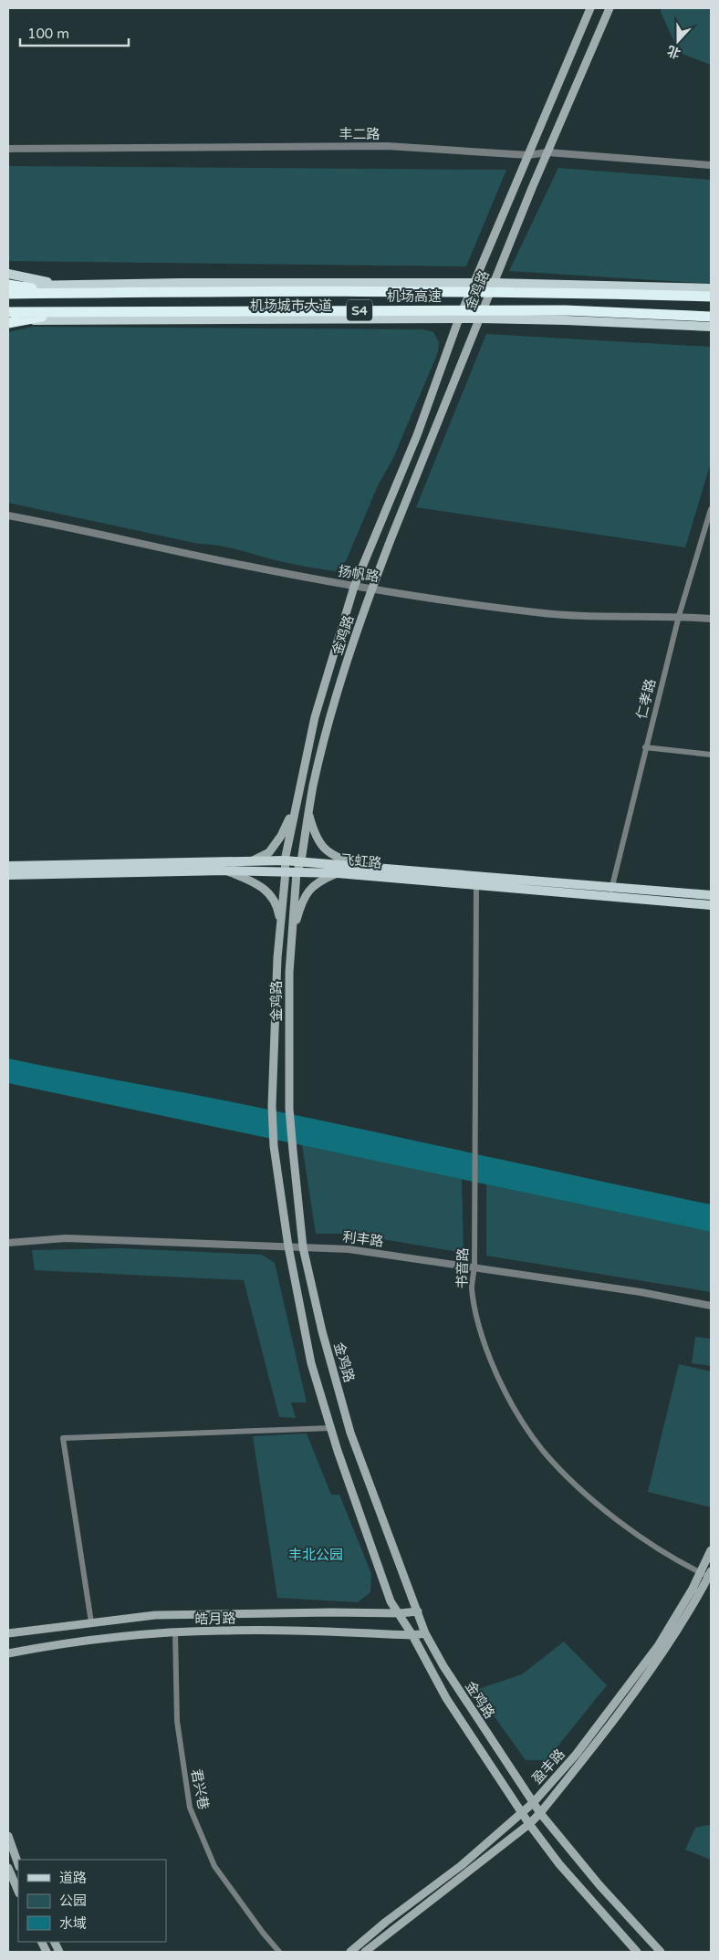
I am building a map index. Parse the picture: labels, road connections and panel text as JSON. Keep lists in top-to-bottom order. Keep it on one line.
{"streets":{"highway":["机场高速","S4"],"main road":["金鸡路","机场城市大道","飞虹路","皓月路","盈丰路"],"street":["丰二路","扬帆路","仁孝路","利丰路","书音路","君兴巷"]},"crossings":[["丰二路","金鸡路"],["金鸡路","机场城市大道"],["金鸡路","扬帆路"],["金鸡路","飞虹路"],["金鸡路","利丰路"],["金鸡路","皓月路"],["金鸡路","盈丰路"],["机场高速","机场城市大道"],["扬帆路","仁孝路"],["仁孝路","飞虹路"],["飞虹路","书音路"],["利丰路","书音路"],["书音路","盈丰路"],["皓月路","君兴巷"]],"parks":["丰北公园"],"legend":["道路","公园","水域"],"scale_bar":"100 m","north":"bottom"}
